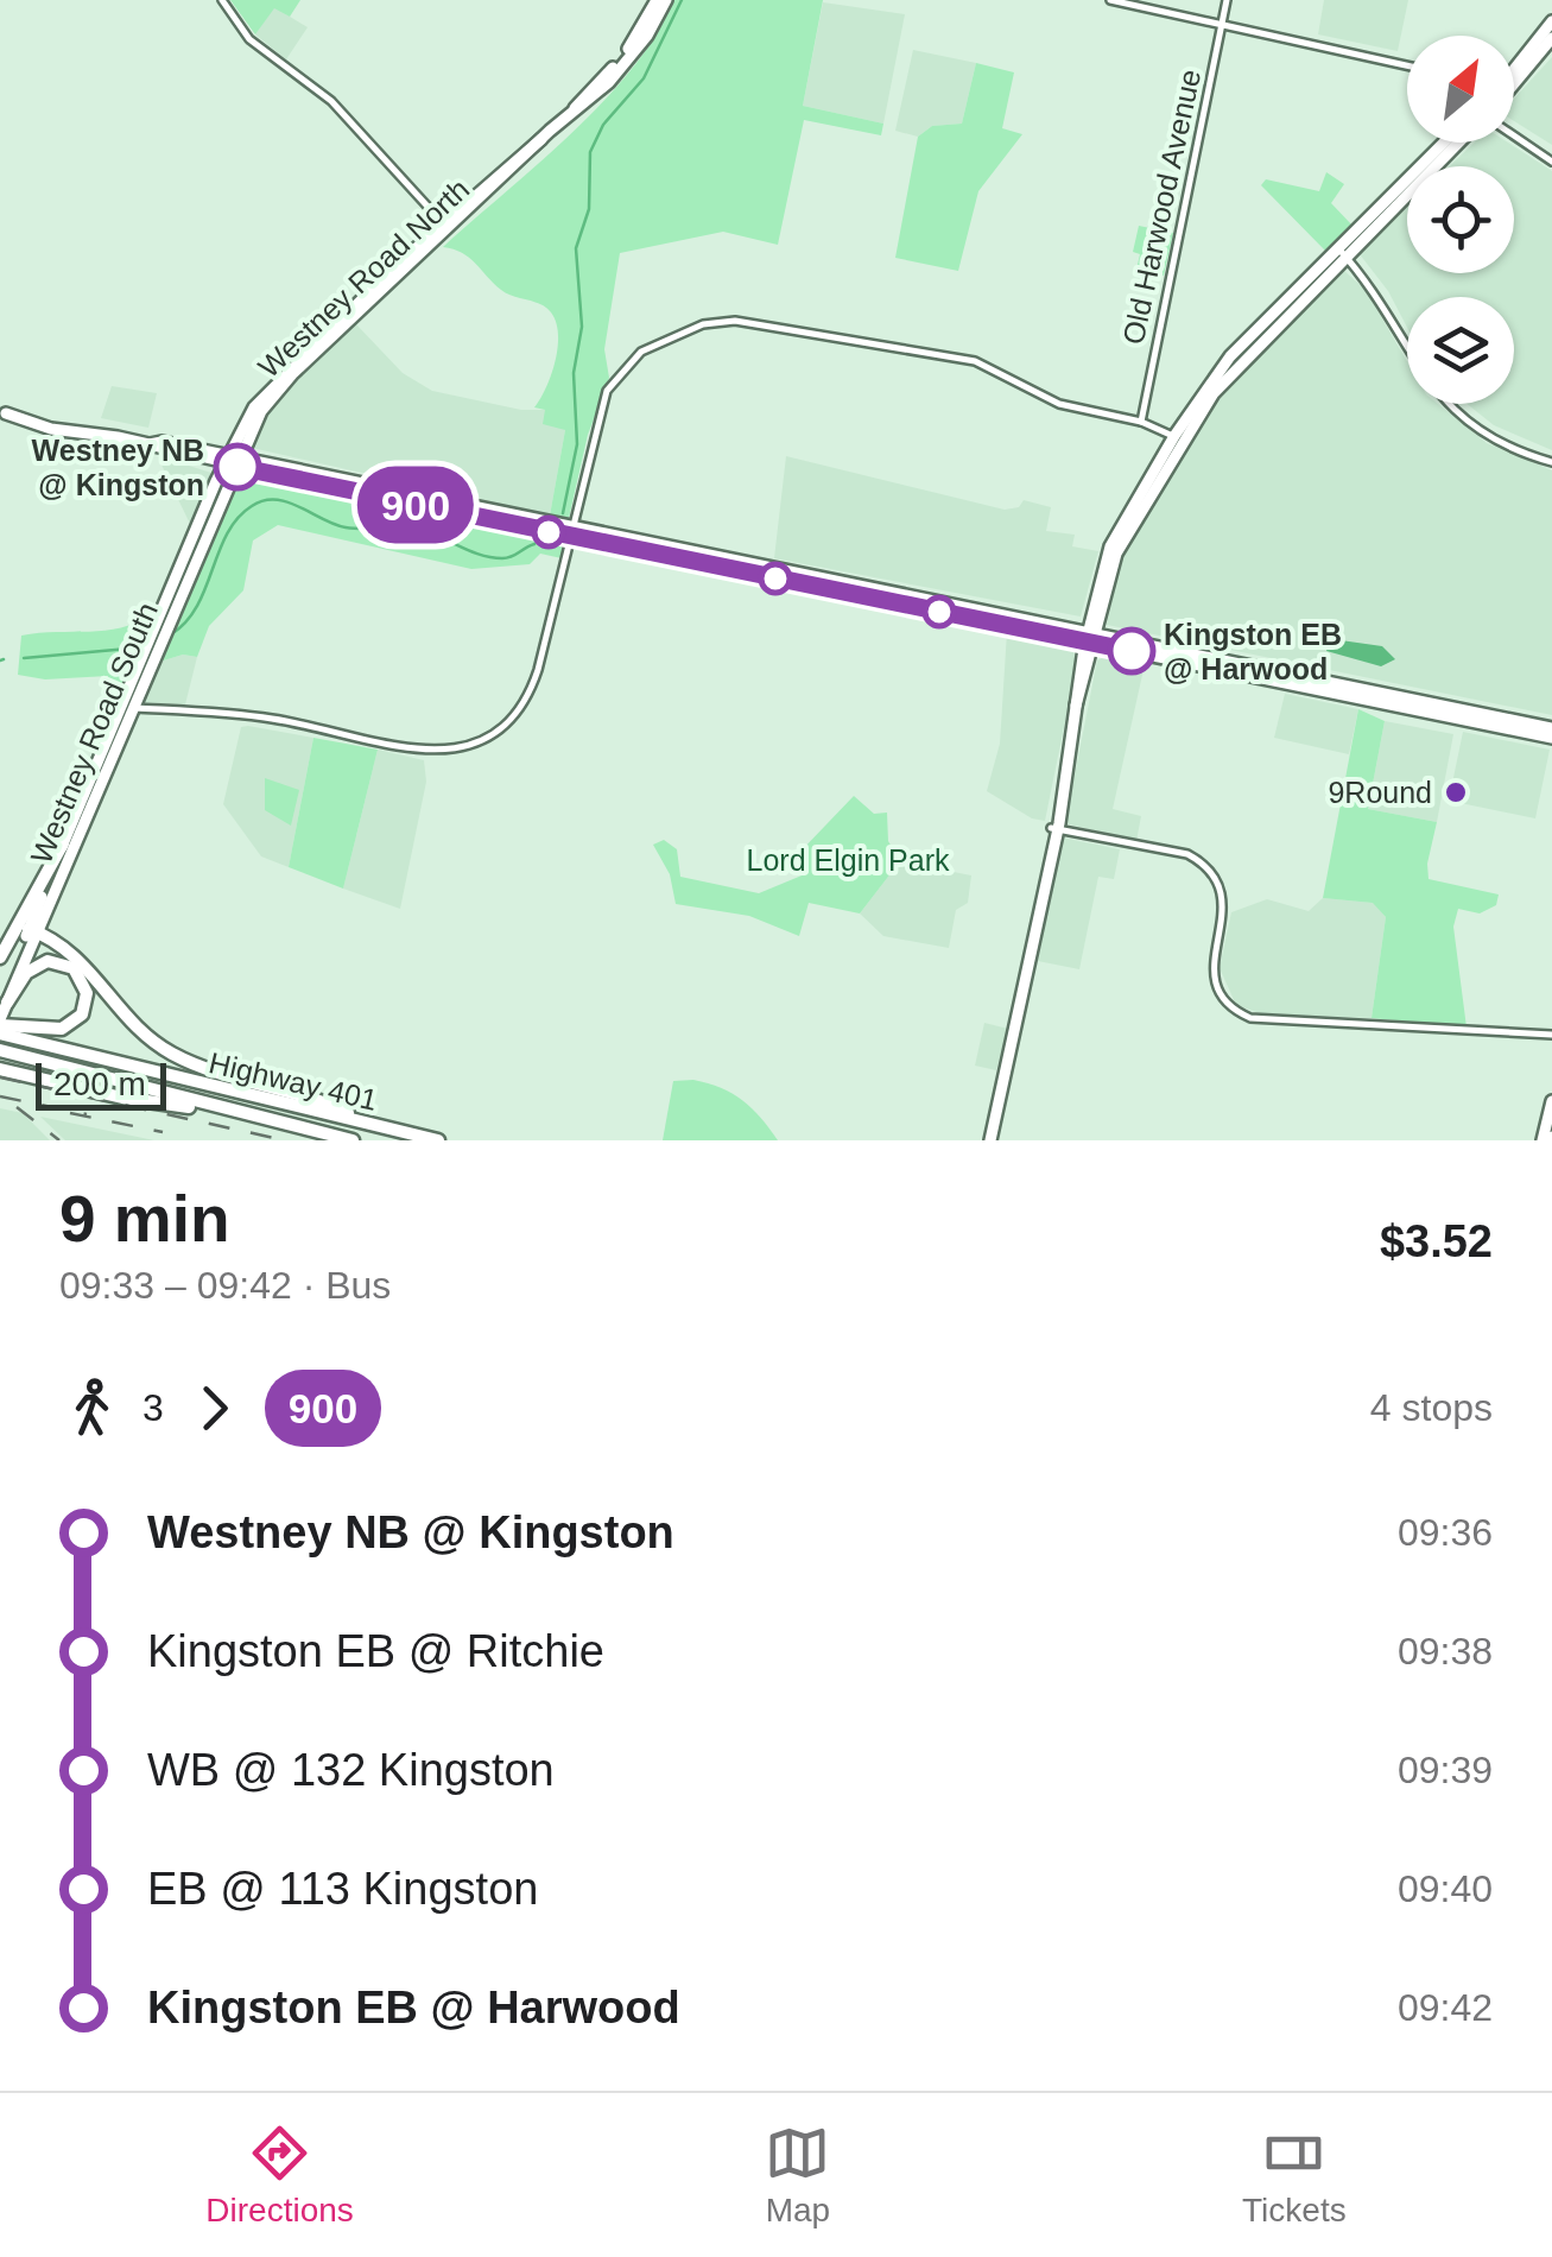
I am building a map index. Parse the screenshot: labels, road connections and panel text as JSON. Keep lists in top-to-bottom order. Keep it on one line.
{"streets":{"highway":["Highway 401"],"main road":["Westney Road North","Westney Road South"],"street":["Old Harwood Avenue"]},"crossings":[["Westney Road North","Westney Road South"],["Westney Road South","Highway 401"]],"parks":["Lord Elgin Park"],"places":["Westney NB @ Kingston","Kingston EB @ Harwood","9Round"],"lines":["bus line 900"],"scale_bar":"200 m","north":"top right","page":{"on_map":"900","scale":"200 m","heading":["9 min","09:33 – 09:42 · Bus","$3.52"],"legs":["3","900","4 stops"],"list":[{"name":"Westney NB @ Kingston","value":"09:36"},{"name":"Kingston EB @ Ritchie","value":"09:38"},{"name":"WB @ 132 Kingston","value":"09:39"},{"name":"EB @ 113 Kingston","value":"09:40"},{"name":"Kingston EB @ Harwood","value":"09:42"}],"tabs":["Directions","Map","Tickets"]}}
